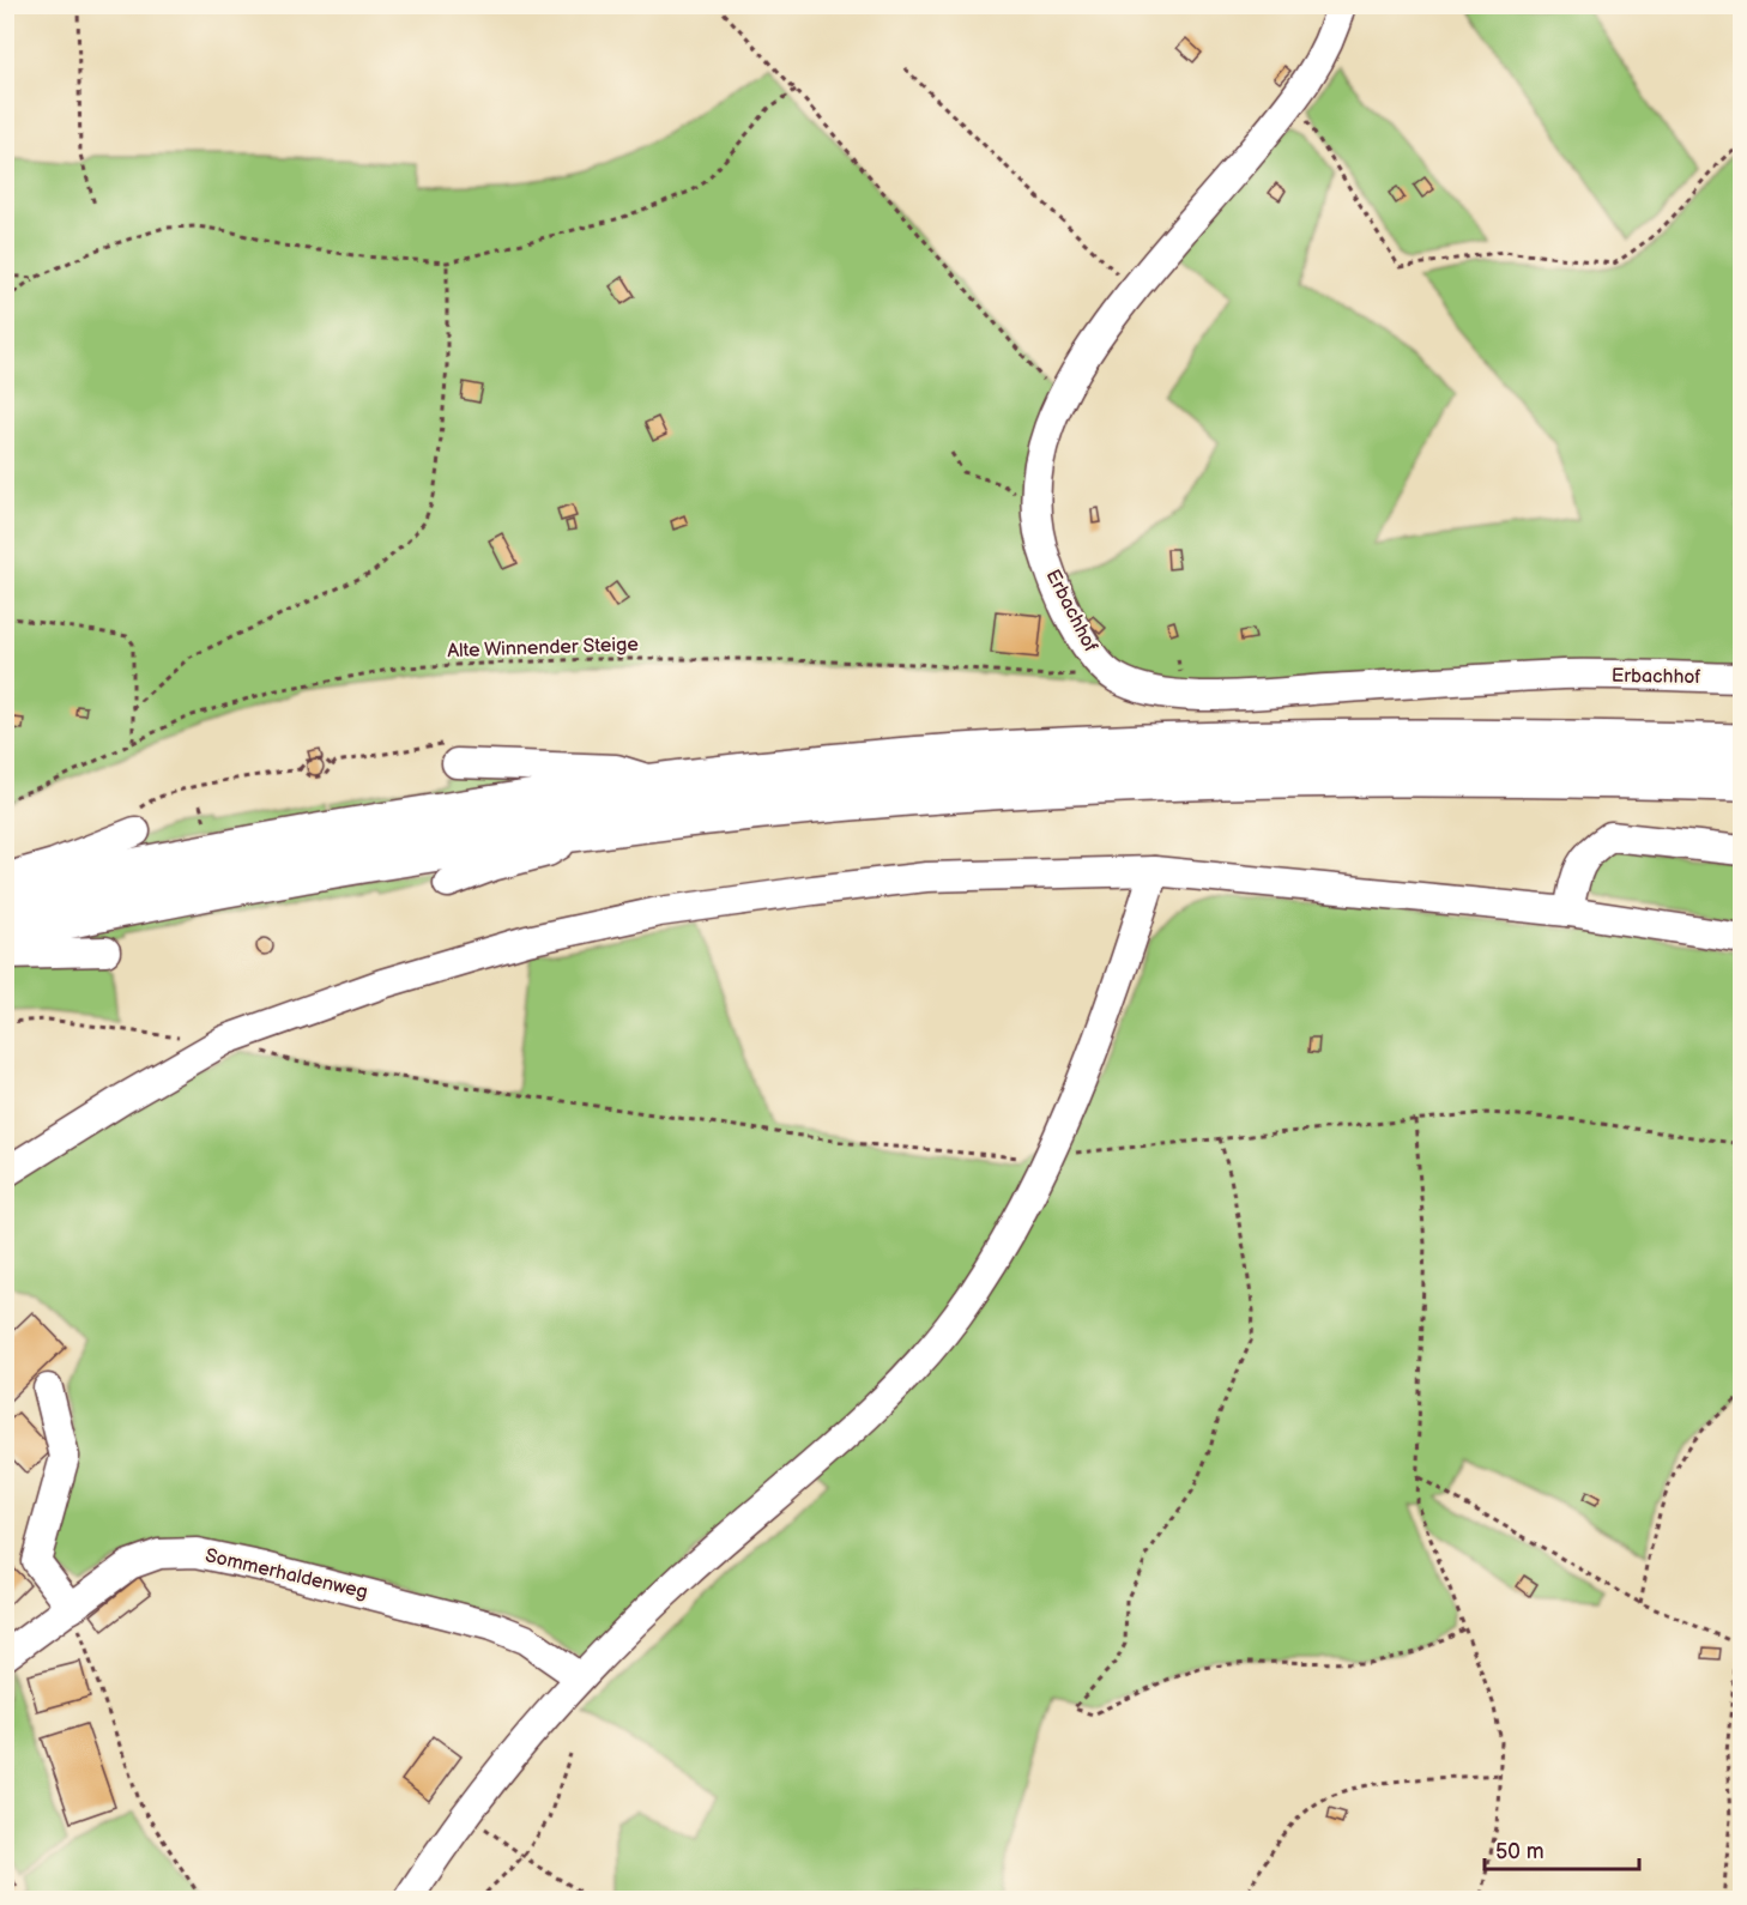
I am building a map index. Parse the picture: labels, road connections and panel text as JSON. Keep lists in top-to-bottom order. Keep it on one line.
{"streets":{"street":["Erbachhof","Sommerhaldenweg"],"path":["Alte Winnender Steige"]},"crossings":[["Erbachhof","Alte Winnender Steige"]],"scale_bar":"50 m"}
